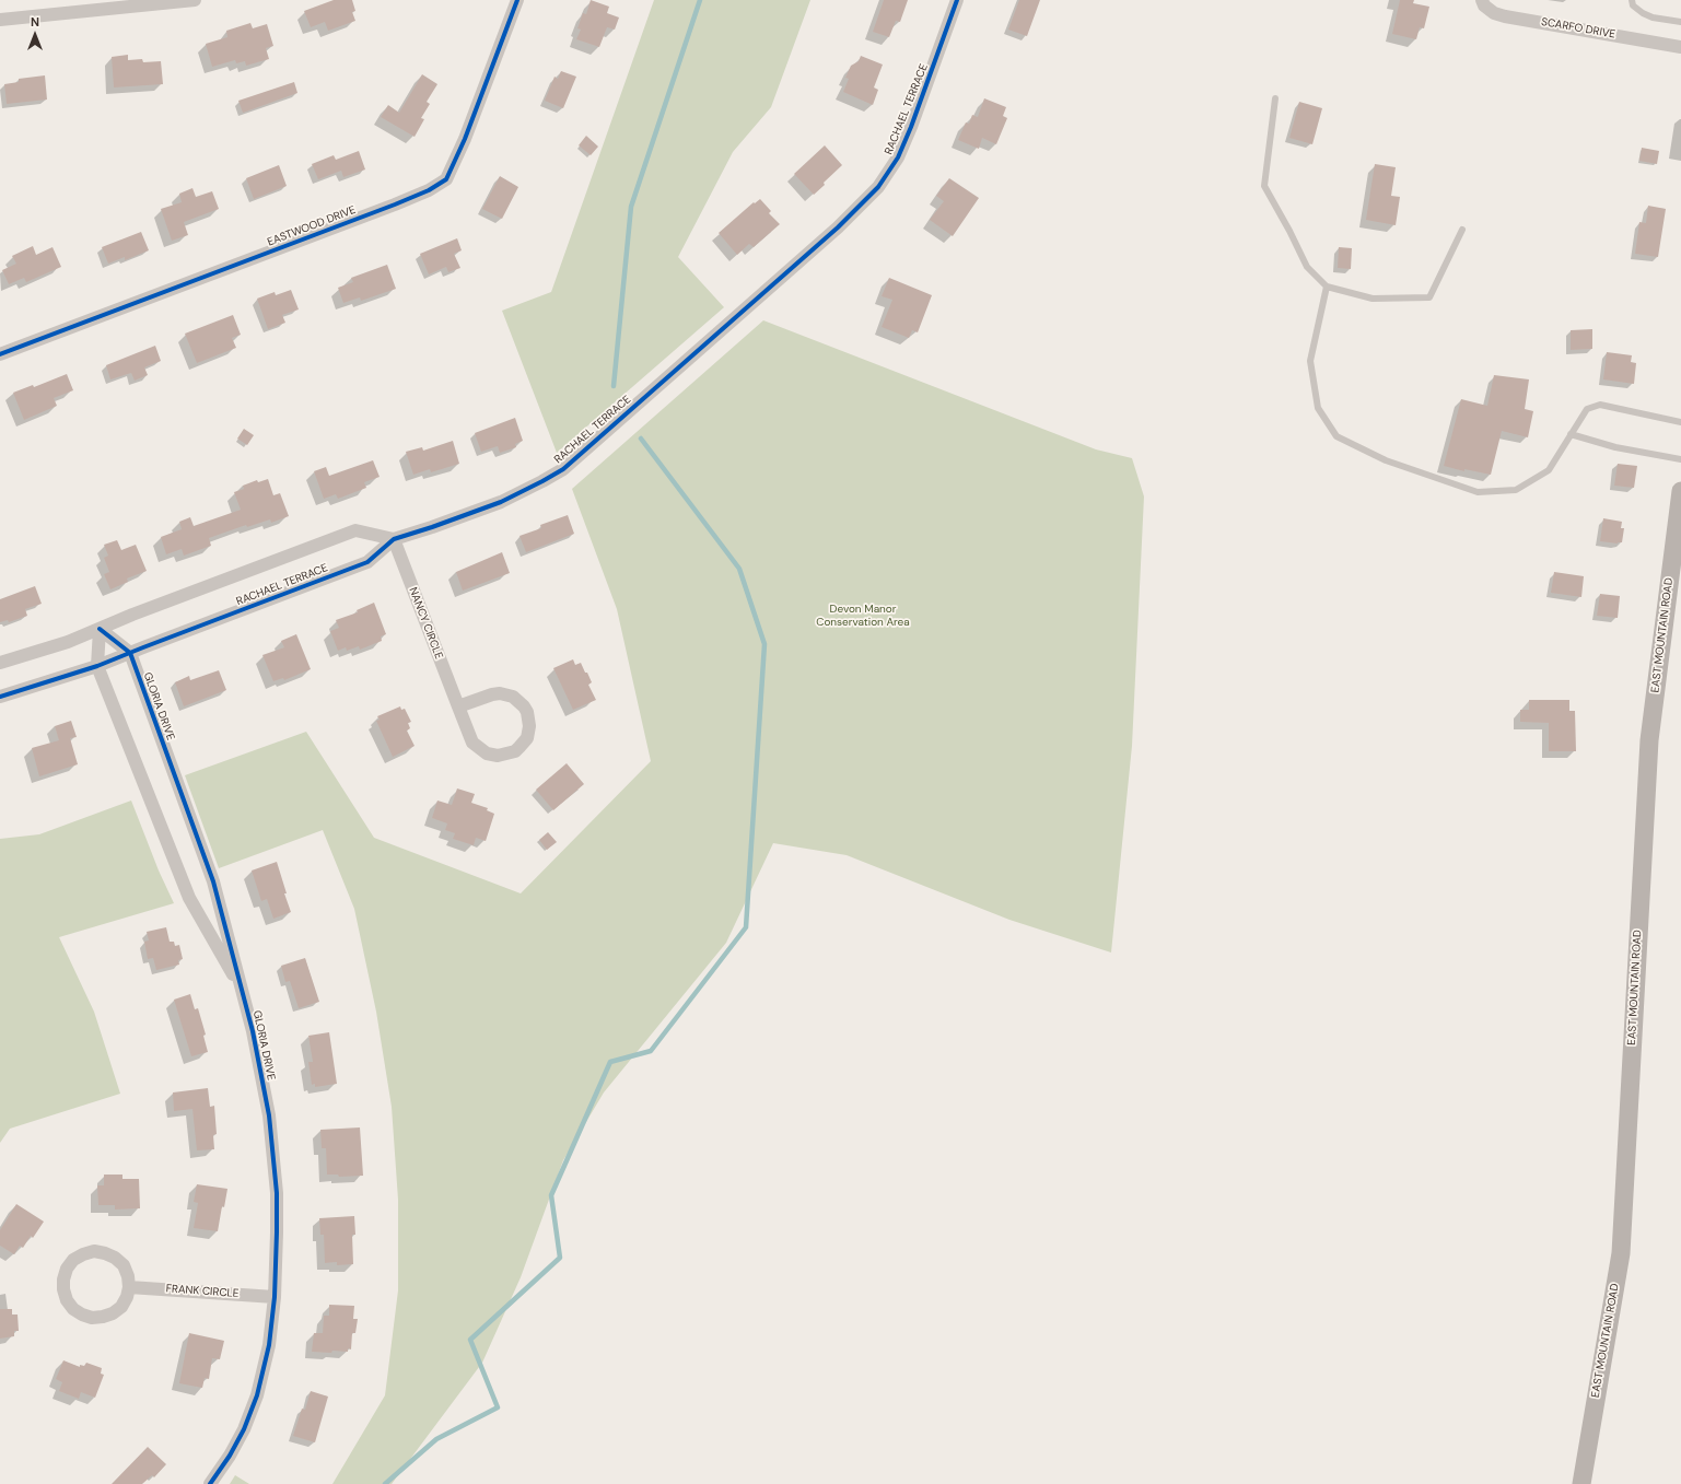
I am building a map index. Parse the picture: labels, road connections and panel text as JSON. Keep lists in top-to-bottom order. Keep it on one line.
{"streets":{"main road":["EAST MOUNTAIN ROAD"],"street":["SCARFO DRIVE","RACHAEL TERRACE","EASTWOOD DRIVE","NANCY CIRCLE","GLORIA DRIVE","FRANK CIRCLE"]},"crossings":[["RACHAEL TERRACE","NANCY CIRCLE"],["RACHAEL TERRACE","GLORIA DRIVE"],["GLORIA DRIVE","FRANK CIRCLE"]],"parks":["Devon Manor Conservation Area"],"north":"top"}
